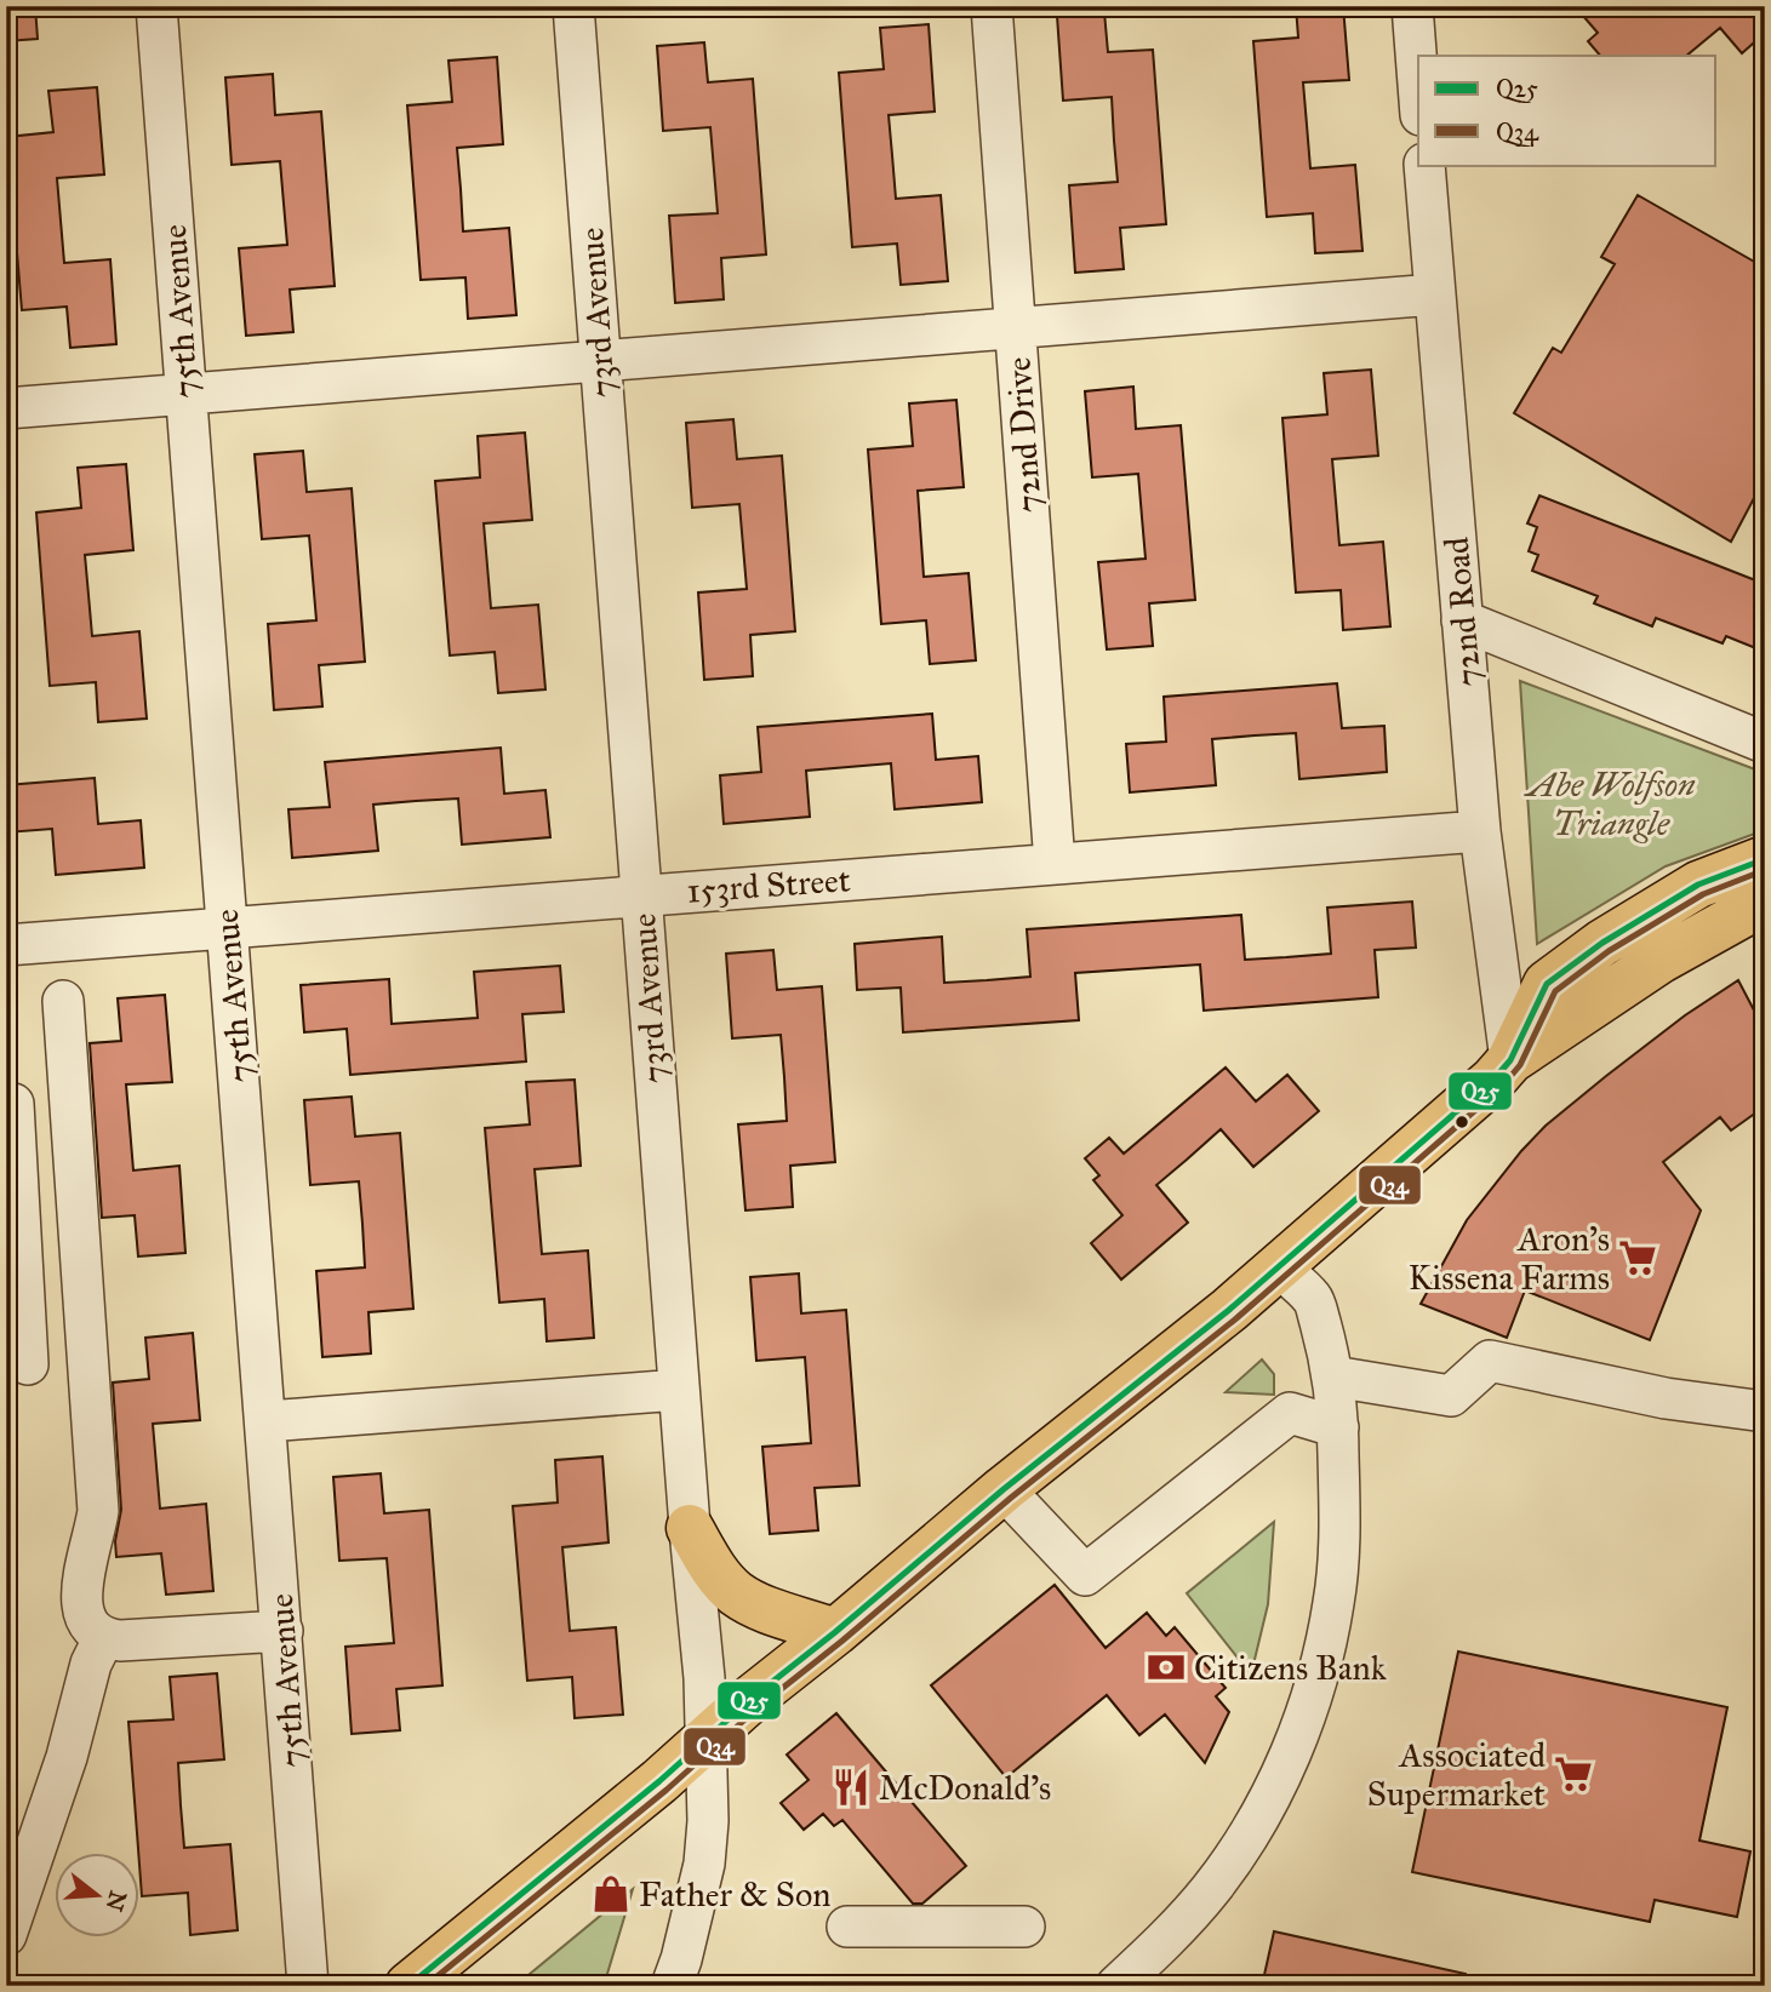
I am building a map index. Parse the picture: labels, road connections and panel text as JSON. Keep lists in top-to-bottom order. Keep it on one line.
{"streets":{"street":["75th Avenue","73rd Avenue","72nd Drive","72nd Road","153rd Street"]},"crossings":[["75th Avenue","153rd Street"],["73rd Avenue","153rd Street"],["72nd Drive","153rd Street"],["72nd Road","153rd Street"]],"parks":["Abe Wolfson Triangle"],"places":{"supermarket":["Aron's Kissena Farms","Associated Supermarket"],"bank":["Citizens Bank"],"restaurant":["McDonald's"],"shop":["Father & Son"]},"lines":["transit line Q25","transit line Q34"],"legend":["Q25","Q34"],"north":"right"}
